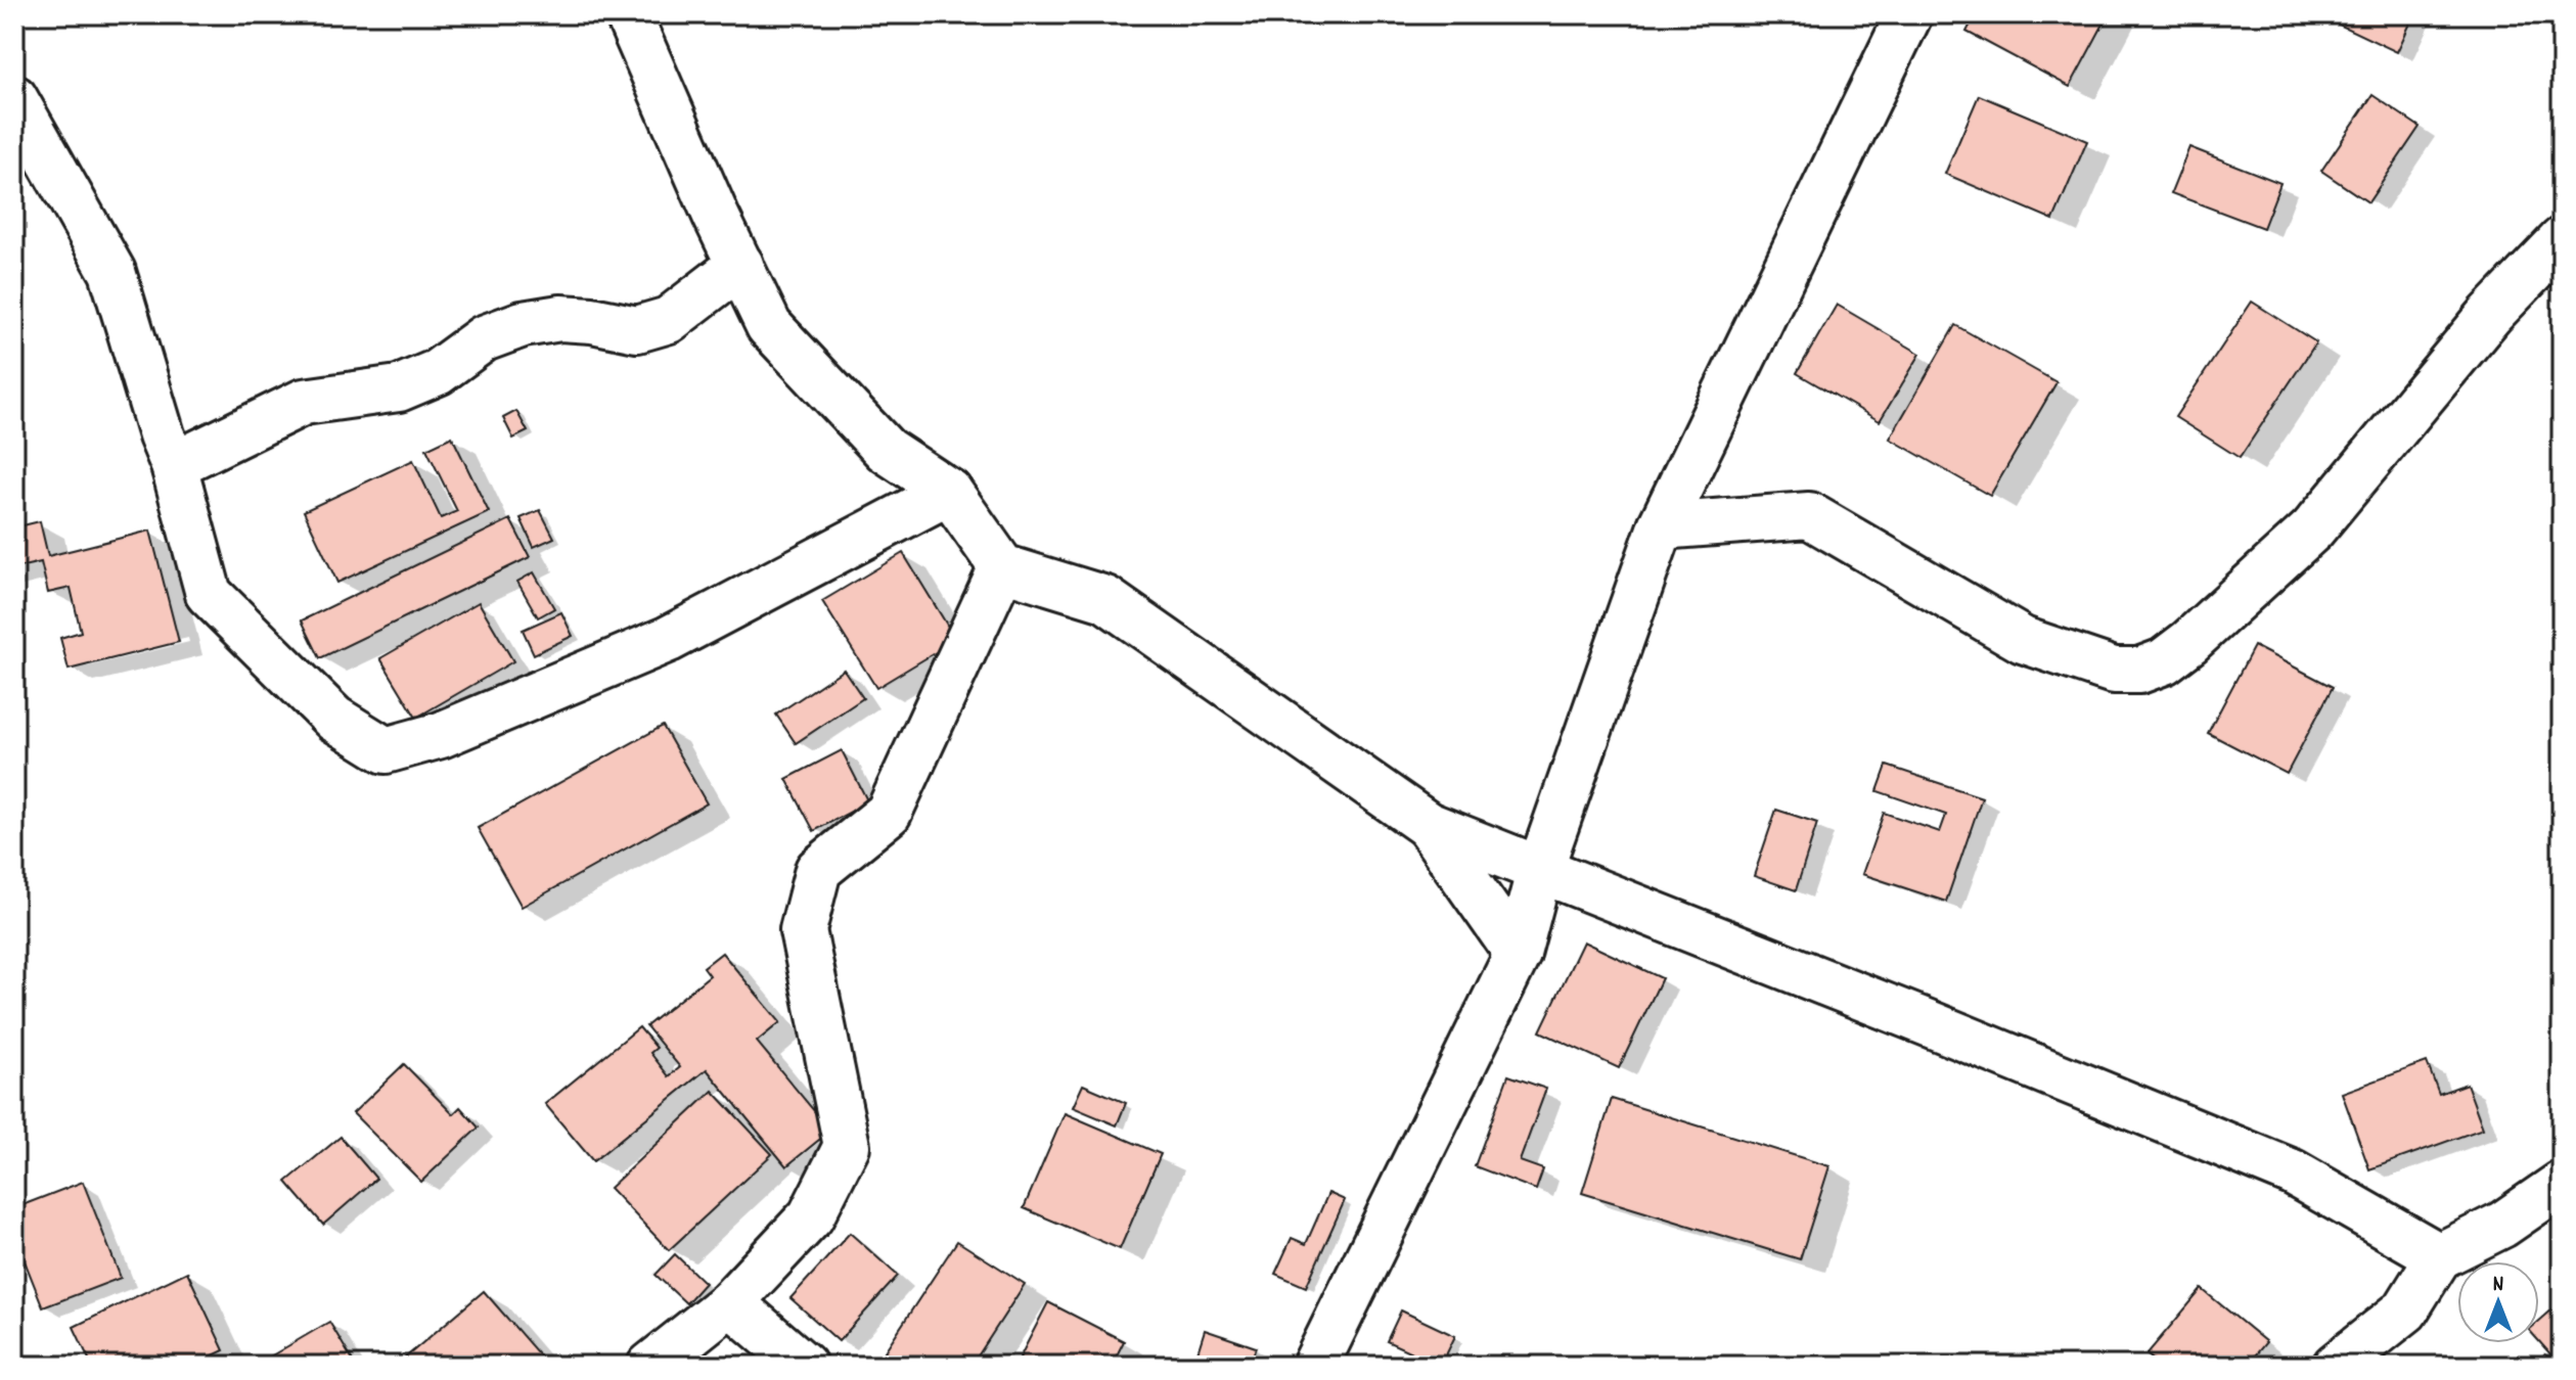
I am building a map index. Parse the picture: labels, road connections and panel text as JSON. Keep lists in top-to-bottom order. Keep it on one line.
{"north":"top"}
